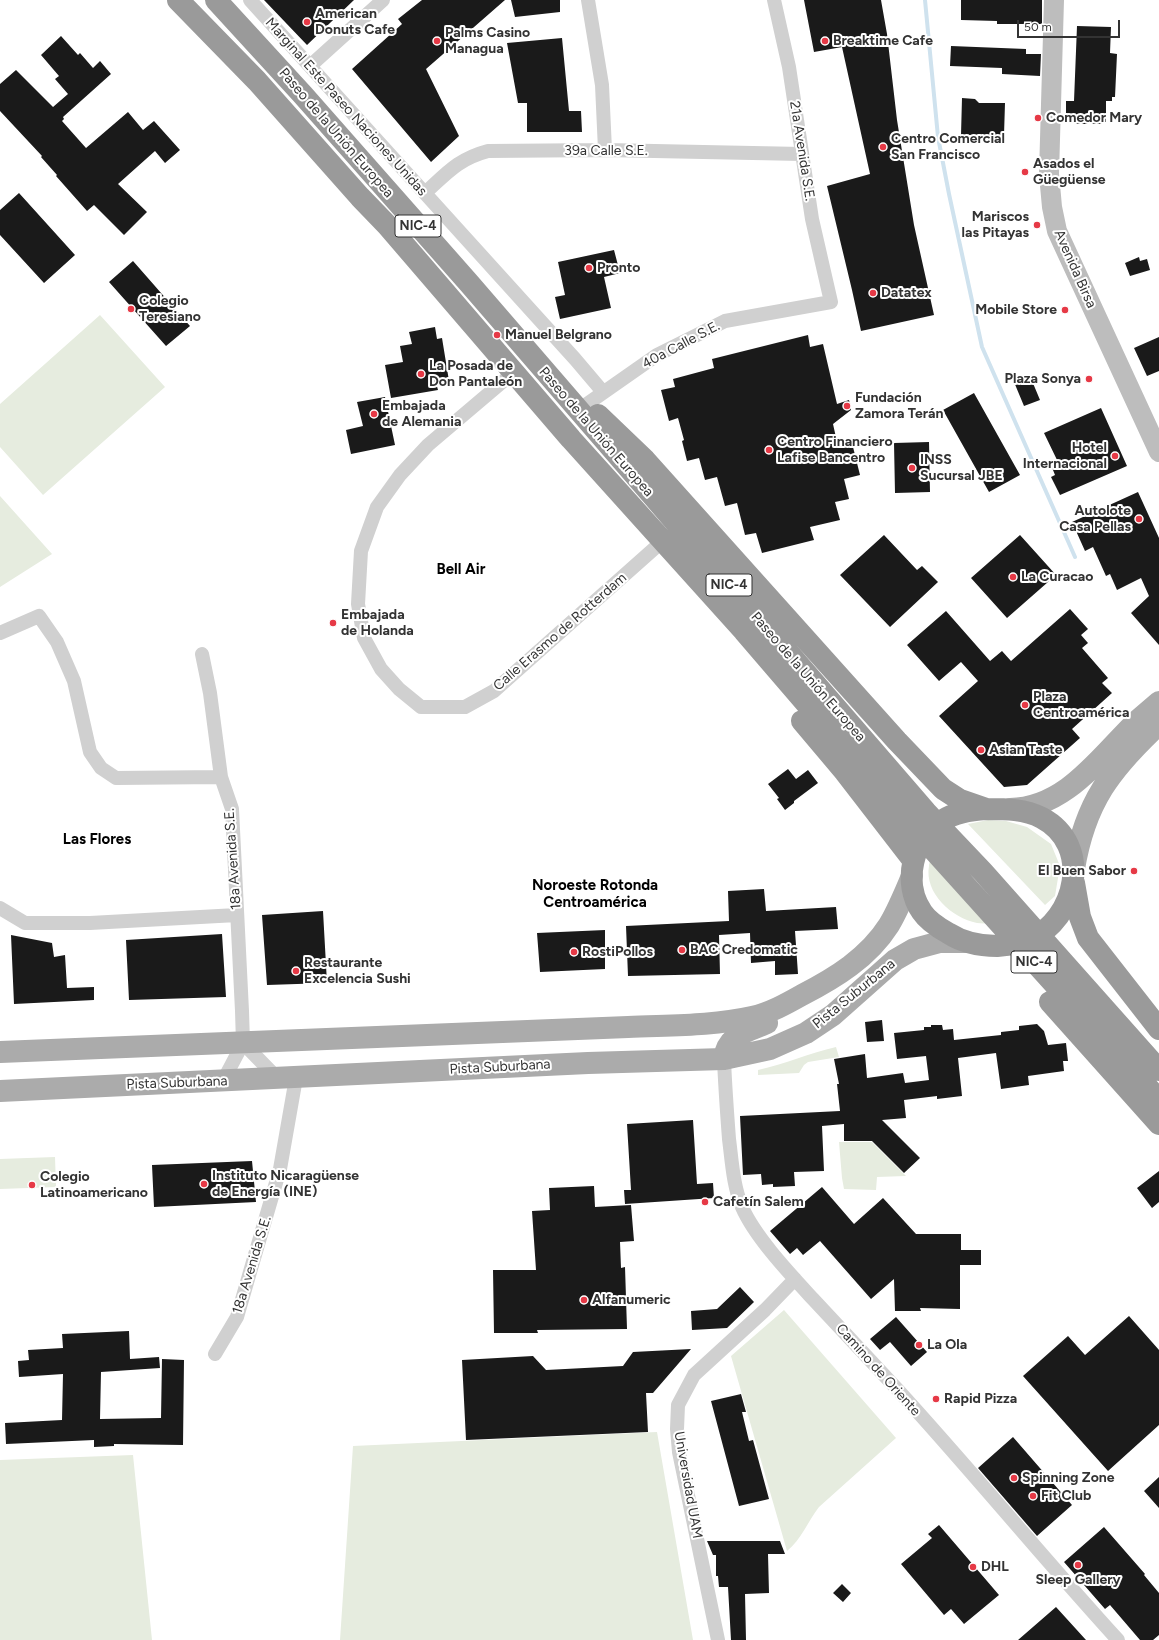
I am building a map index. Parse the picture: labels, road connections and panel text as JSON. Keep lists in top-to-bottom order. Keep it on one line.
{"streets":{"highway":["Paseo de la Unión Europea","NIC-4"],"main road":["Pista Suburbana"],"street":["Marginal Este Paseo Naciones Unidas","39a Calle S.E.","21a Avenida S.E.","Avenida Birsa","40a Calle S.E.","Calle Erasmo de Rotterdam","18a Avenida S.E.","Camino de Oriente","Universidad UAM"]},"crossings":[["Marginal Este Paseo Naciones Unidas","39a Calle S.E."],["Marginal Este Paseo Naciones Unidas","40a Calle S.E."],["Paseo de la Unión Europea","NIC-4"],["Paseo de la Unión Europea","Calle Erasmo de Rotterdam"],["Paseo de la Unión Europea","Pista Suburbana"],["39a Calle S.E.","21a Avenida S.E."],["21a Avenida S.E.","40a Calle S.E."],["18a Avenida S.E.","Pista Suburbana"],["Pista Suburbana","Camino de Oriente"],["Camino de Oriente","Universidad UAM"]],"districts":["Bell Air","Las Flores","Noroeste Rotonda Centroamérica"],"places":["American Donuts Cafe","Palms Casino Managua","Breaktime Cafe","Comedor Mary","Centro Comercial San Francisco","Asados el Güegüense","Mariscos las Pitayas","Pronto","Datatex","Colegio Teresiano","Mobile Store","Manuel Belgrano","La Posada de Don Pantaleón","Plaza Sonya","Fundación Zamora Terán","Embajada de Alemania","Centro Financiero Lafise Bancentro","Hotel Internacional","INSS Sucursal JBE","Autolote Casa Pellas","La Curacao","Embajada de Holanda","Plaza Centroamérica","Asian Taste","El Buen Sabor","BAC Credomatic","RostiPollos","Restaurante Excelencia Sushi","Instituto Nicaragüense de Energía (INE)","Colegio Latinoamericano","Cafetín Salem","Alfanumeric","La Ola","Rapid Pizza","Spinning Zone","Fit Club","Sleep Gallery","DHL"],"scale_bar":"50 m"}
